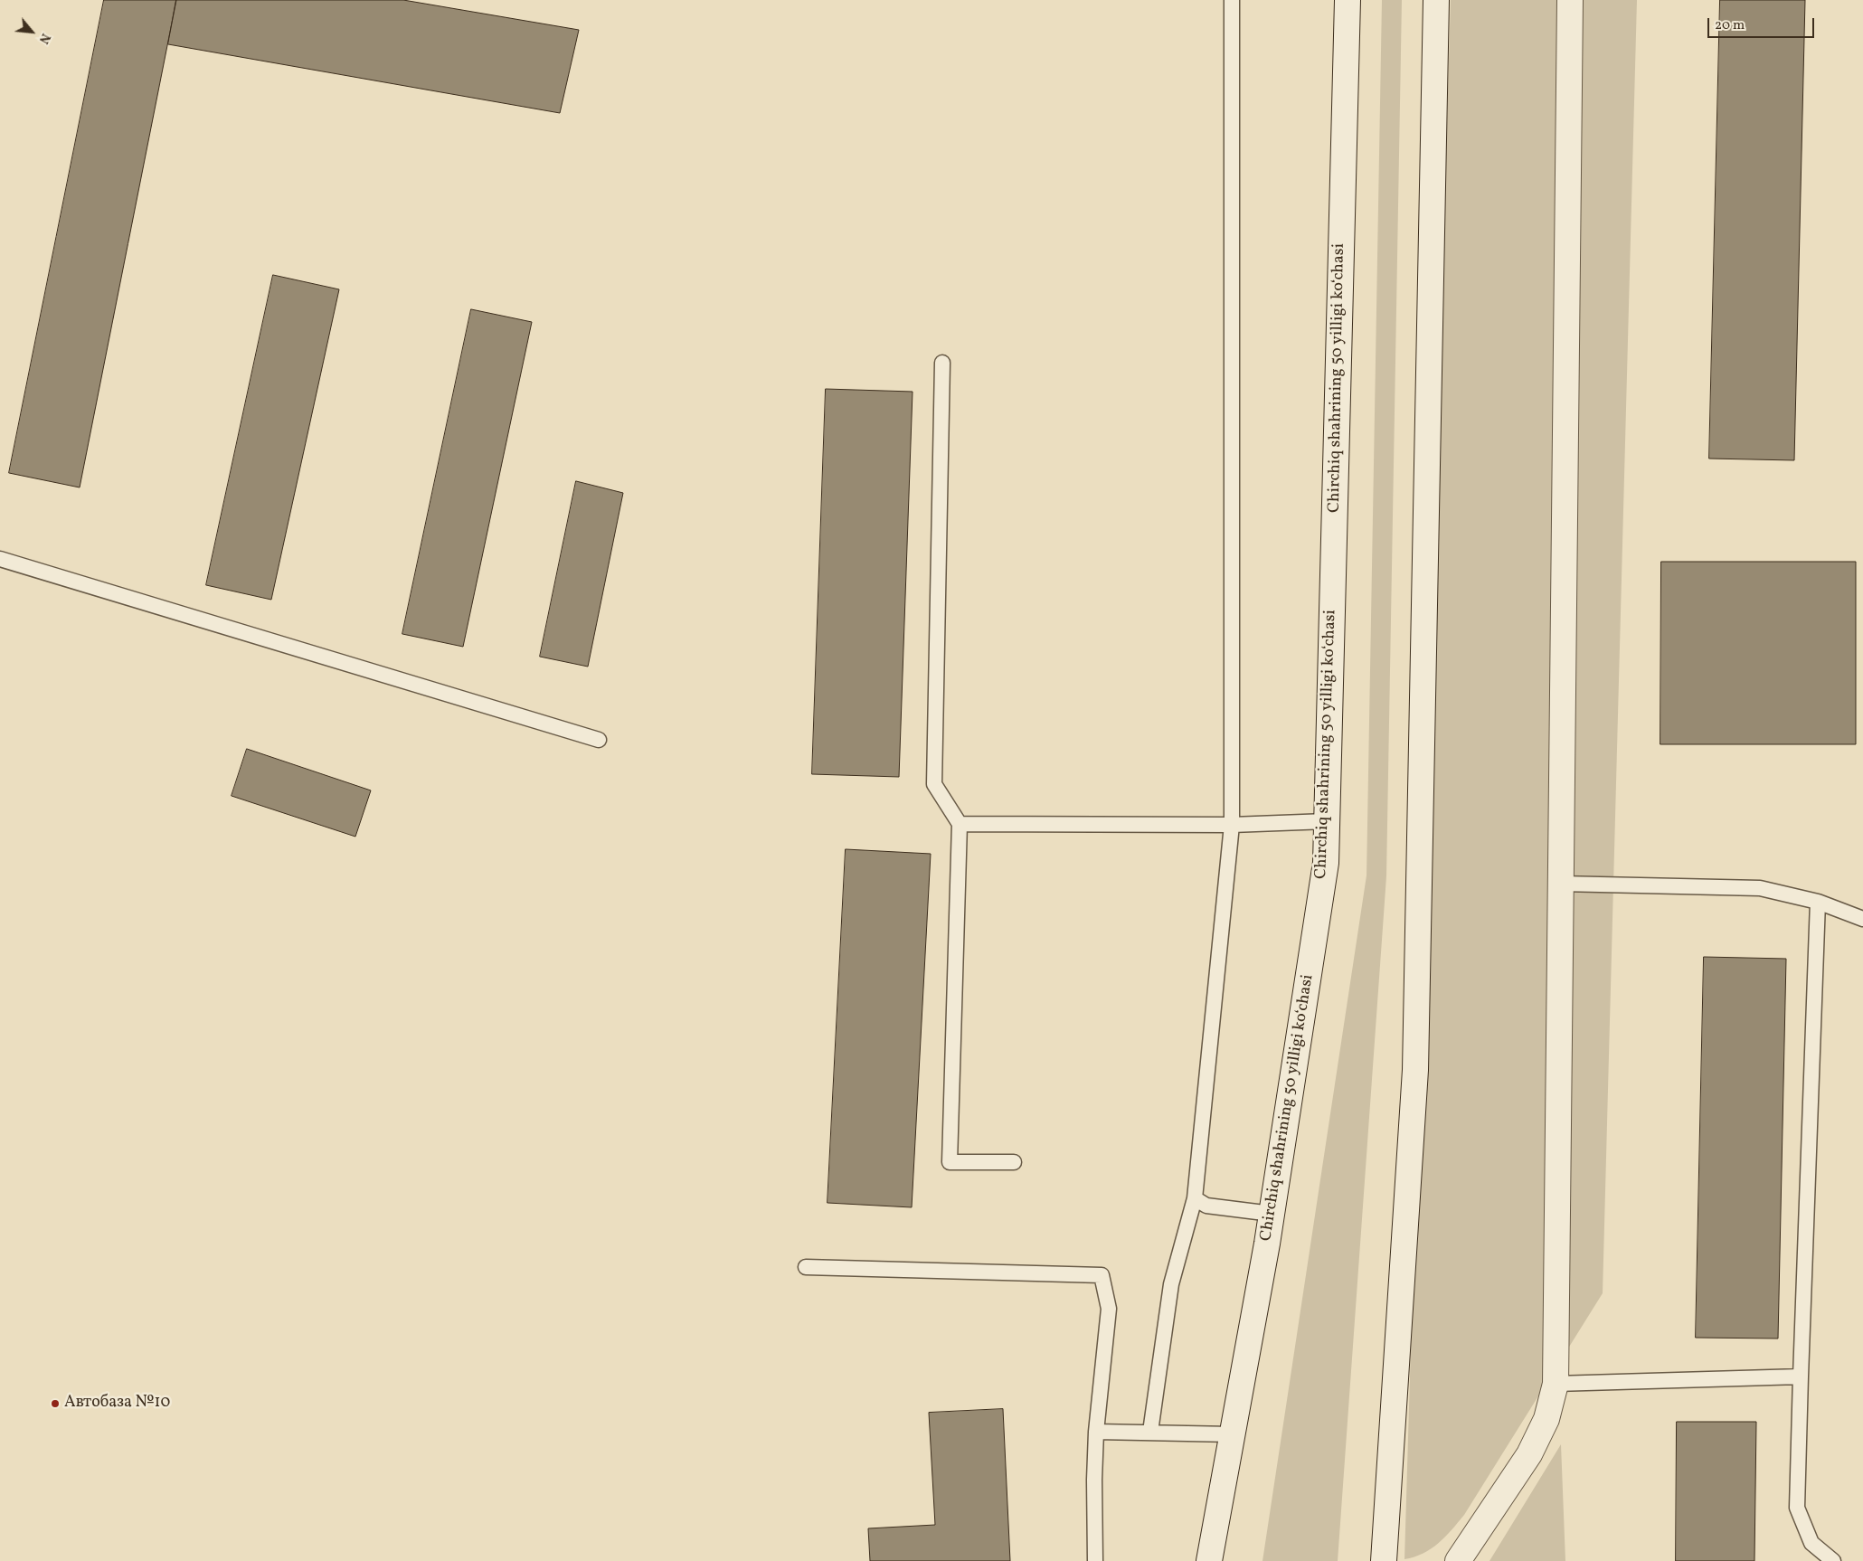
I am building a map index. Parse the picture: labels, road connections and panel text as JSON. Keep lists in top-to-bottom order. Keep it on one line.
{"streets":{"main road":["Chirchiq shahrining 50 yilligi koʻchasi"]},"places":["Автобаза №10"],"scale_bar":"20 m","north":"bottom right"}
